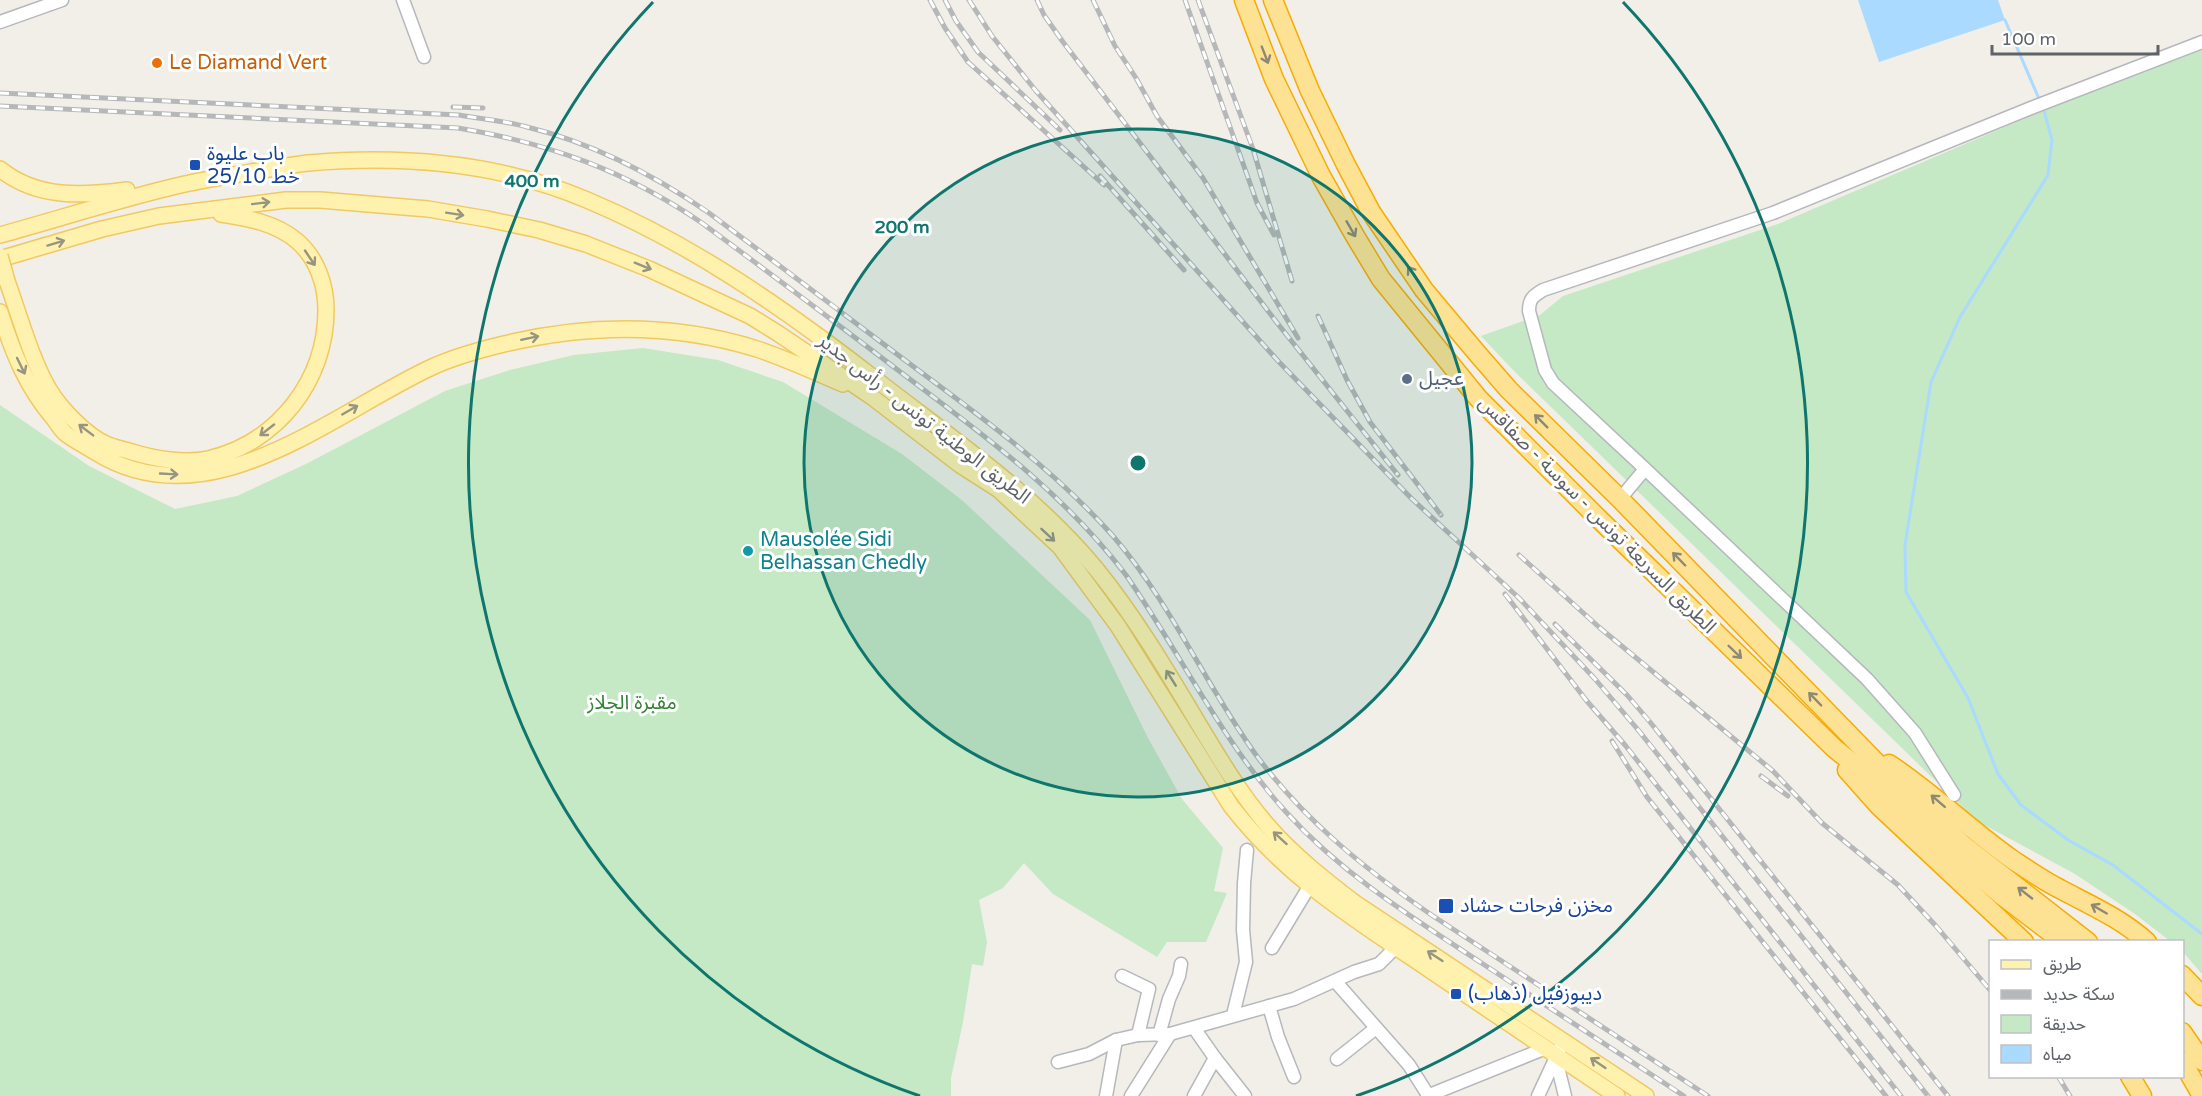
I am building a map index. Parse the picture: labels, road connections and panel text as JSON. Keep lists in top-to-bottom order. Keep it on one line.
{"streets":{"highway":["الطريق السريعة تونس - سوسة - صفاقس"],"main road":["الطريق الوطنية تونس - رأس جدير"]},"parks":["مقبرة الجلاز"],"places":{"other":["Le Diamand Vert","عجيل","Mausolée Sidi Belhassan Chedly"],"transit":["باب عليوة خط 25/10","مخزن فرحات حشاد","ديبوزفيل (ذهاب)"]},"legend":["طريق","سكة حديد","حديقة","مياه"],"scale_bar":"100 m","rings":["400 m","200 m"]}
